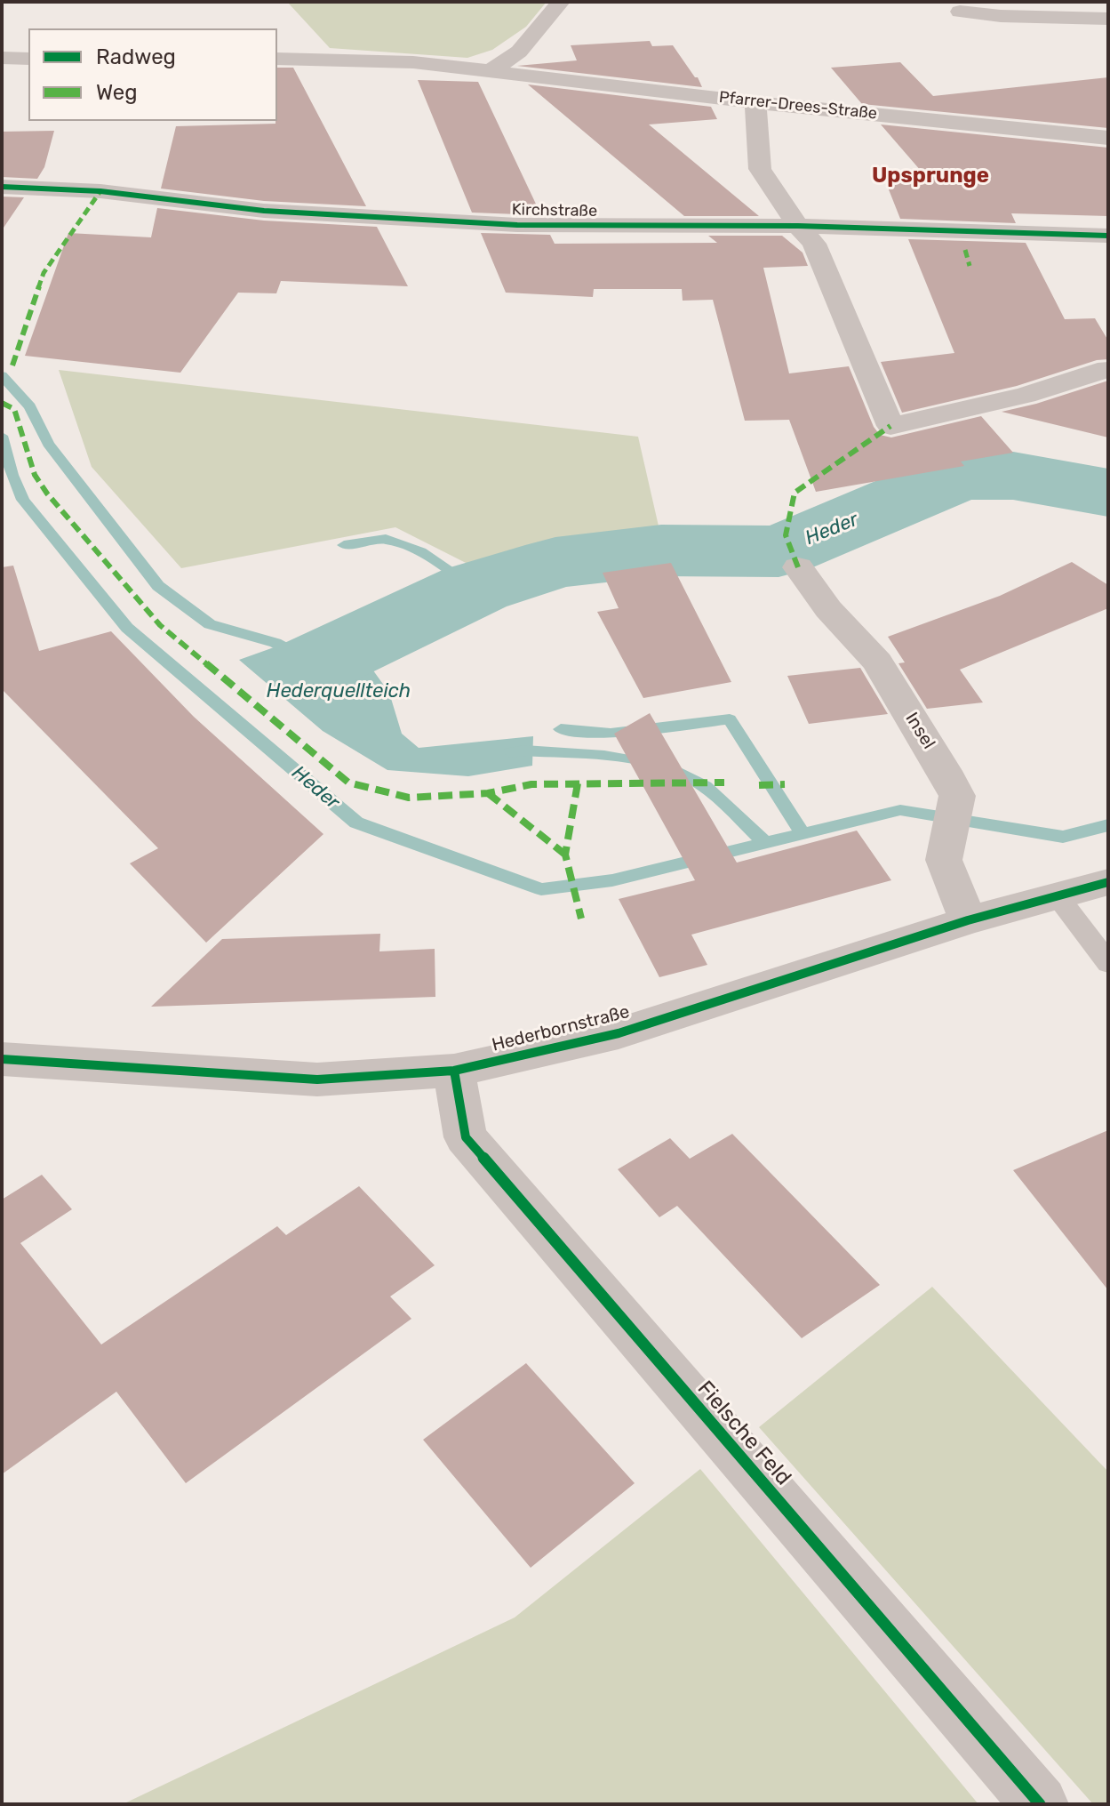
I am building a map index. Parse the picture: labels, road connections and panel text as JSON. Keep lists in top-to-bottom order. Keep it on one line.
{"streets":{"street":["Pfarrer-Drees-Straße","Kirchstraße","Insel","Hederbornstraße","Fielsche Feld"]},"crossings":[["Insel","Hederbornstraße"],["Hederbornstraße","Fielsche Feld"]],"districts":["Upsprunge"],"water":["Heder","Hederquellteich"],"legend":["Radweg","Weg"]}
